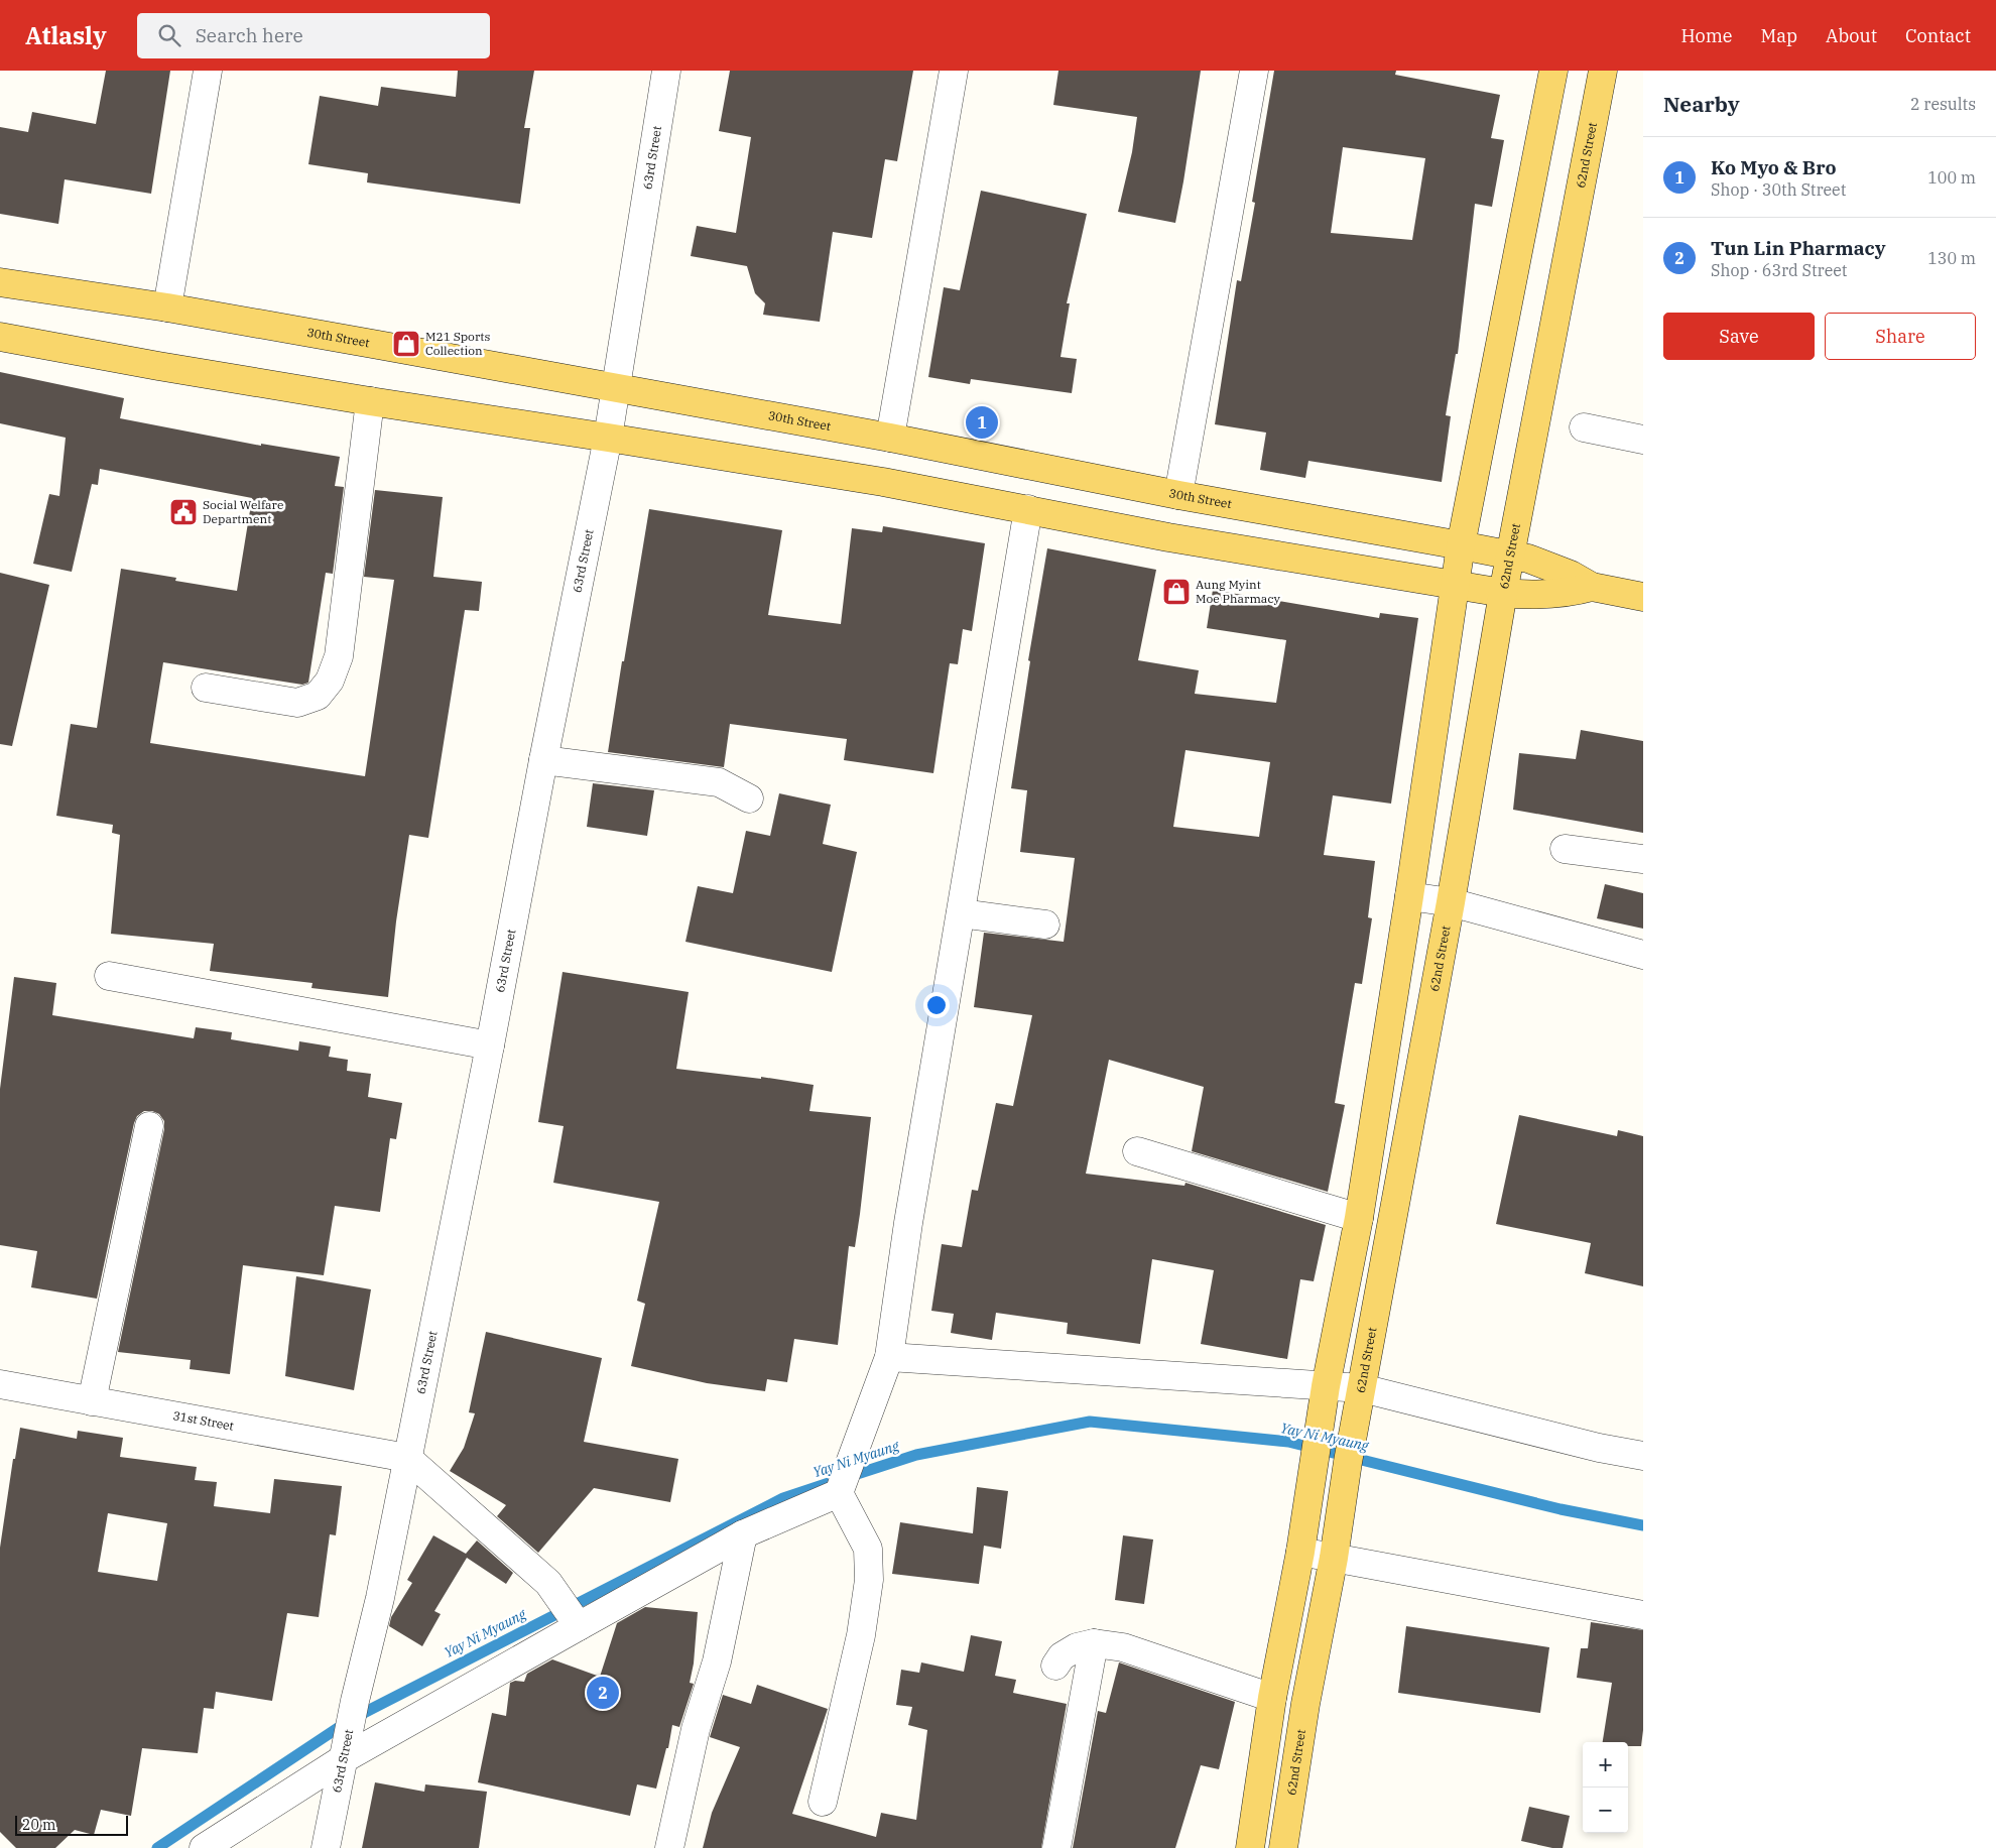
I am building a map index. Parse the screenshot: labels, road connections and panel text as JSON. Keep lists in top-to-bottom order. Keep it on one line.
{"streets":{"main road":["62nd Street","30th Street"],"street":["63rd Street","31st Street"]},"crossings":[["62nd Street","30th Street"],["63rd Street","30th Street"],["63rd Street","31st Street"]],"water":["Yay Ni Myaung"],"places":{"shop":["M21 Sports Collection","Aung Myint Moe Pharmacy"],"public building":["Social Welfare Department"]},"scale_bar":"20 m","page":{"header":"Atlasly","search":"Search here","nav":["Home","Map","About","Contact"],"heading":["Nearby","2 results"],"list":[{"mark":"1","name":"Ko Myo & Bro","note":"Shop · 30th Street","value":"100 m"},{"mark":"2","name":"Tun Lin Pharmacy","note":"Shop · 63rd Street","value":"130 m"}],"buttons":["Save","Share"],"pins":["1","2"],"map_buttons":["+","−"],"scale":"20 m"}}
